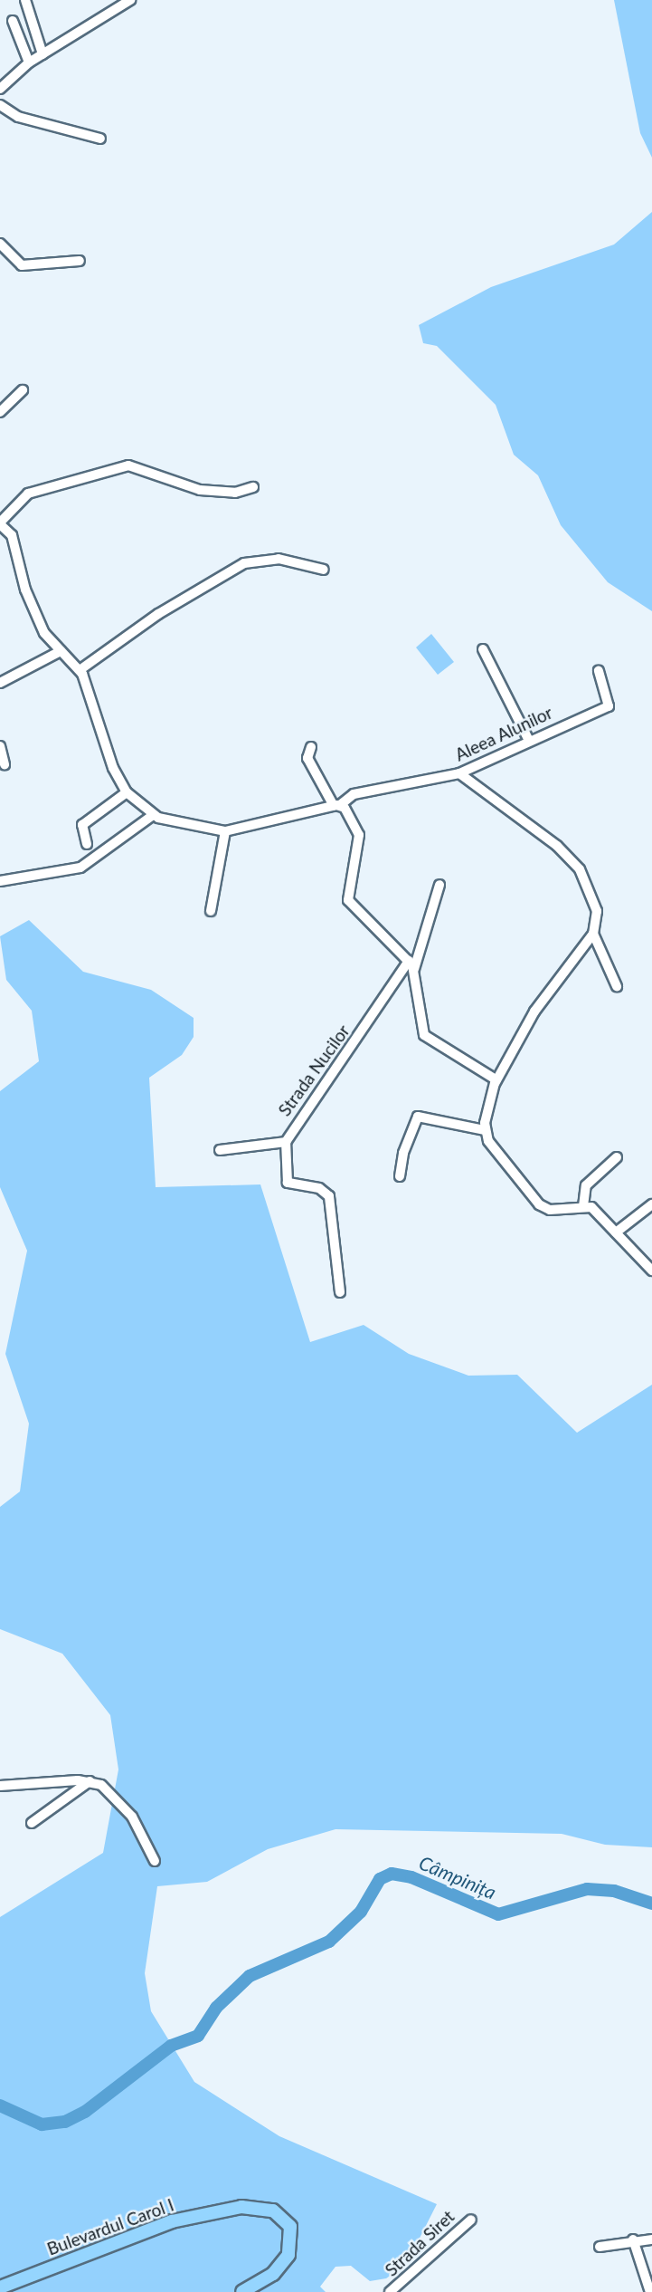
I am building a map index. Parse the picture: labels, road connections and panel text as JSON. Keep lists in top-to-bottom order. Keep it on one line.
{"streets":{"main road":["Bulevardul Carol I"],"street":["Aleea Alunilor","Strada Nucilor","Strada Siret"]},"water":["Câmpinița"]}
